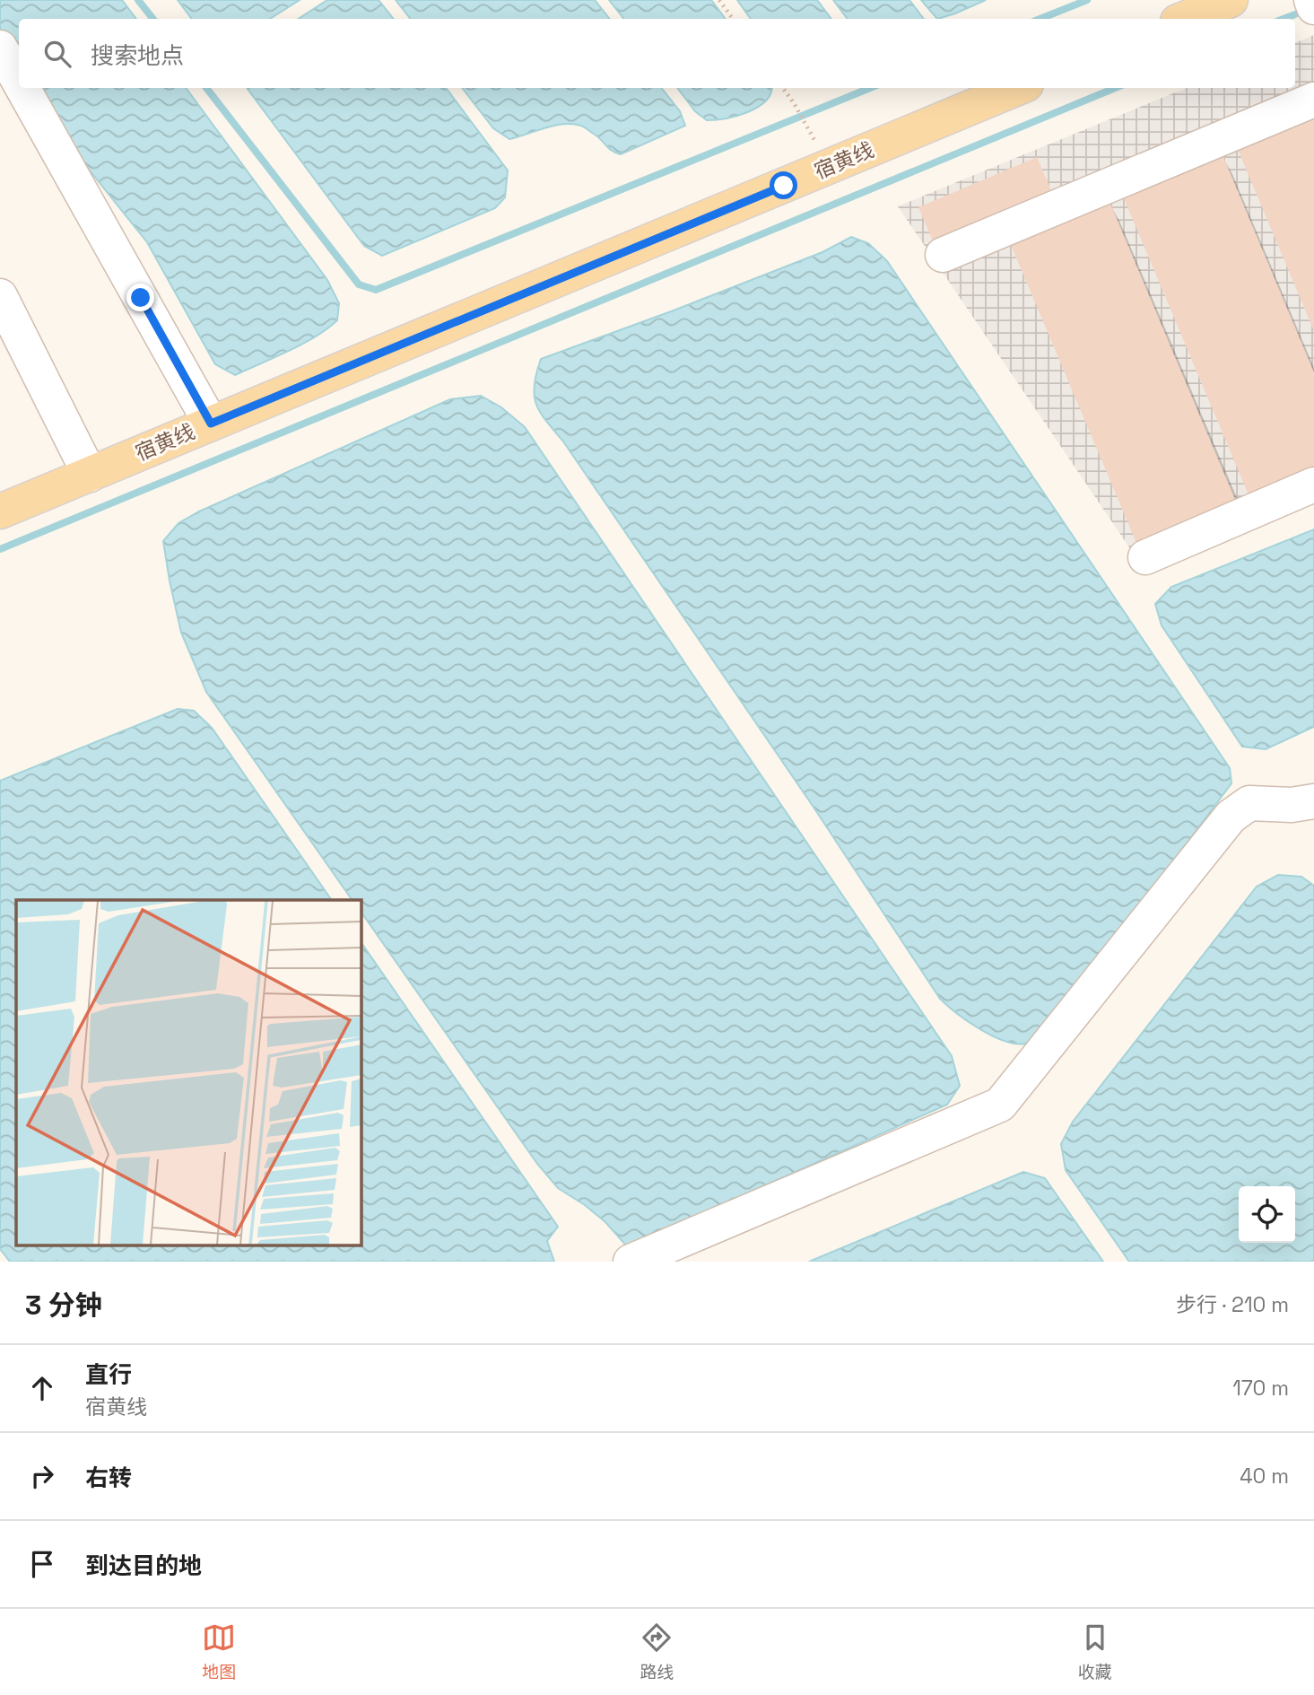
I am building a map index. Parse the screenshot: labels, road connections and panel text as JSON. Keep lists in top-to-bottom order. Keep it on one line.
{"streets":{"main road":["宿黄线"]},"page":{"search":"搜索地点","heading":["3 分钟","步行 · 210 m"],"list":[["直行","宿黄线","170 m"],["右转","40 m"],"到达目的地"],"nav":["地图","路线","收藏"]}}
